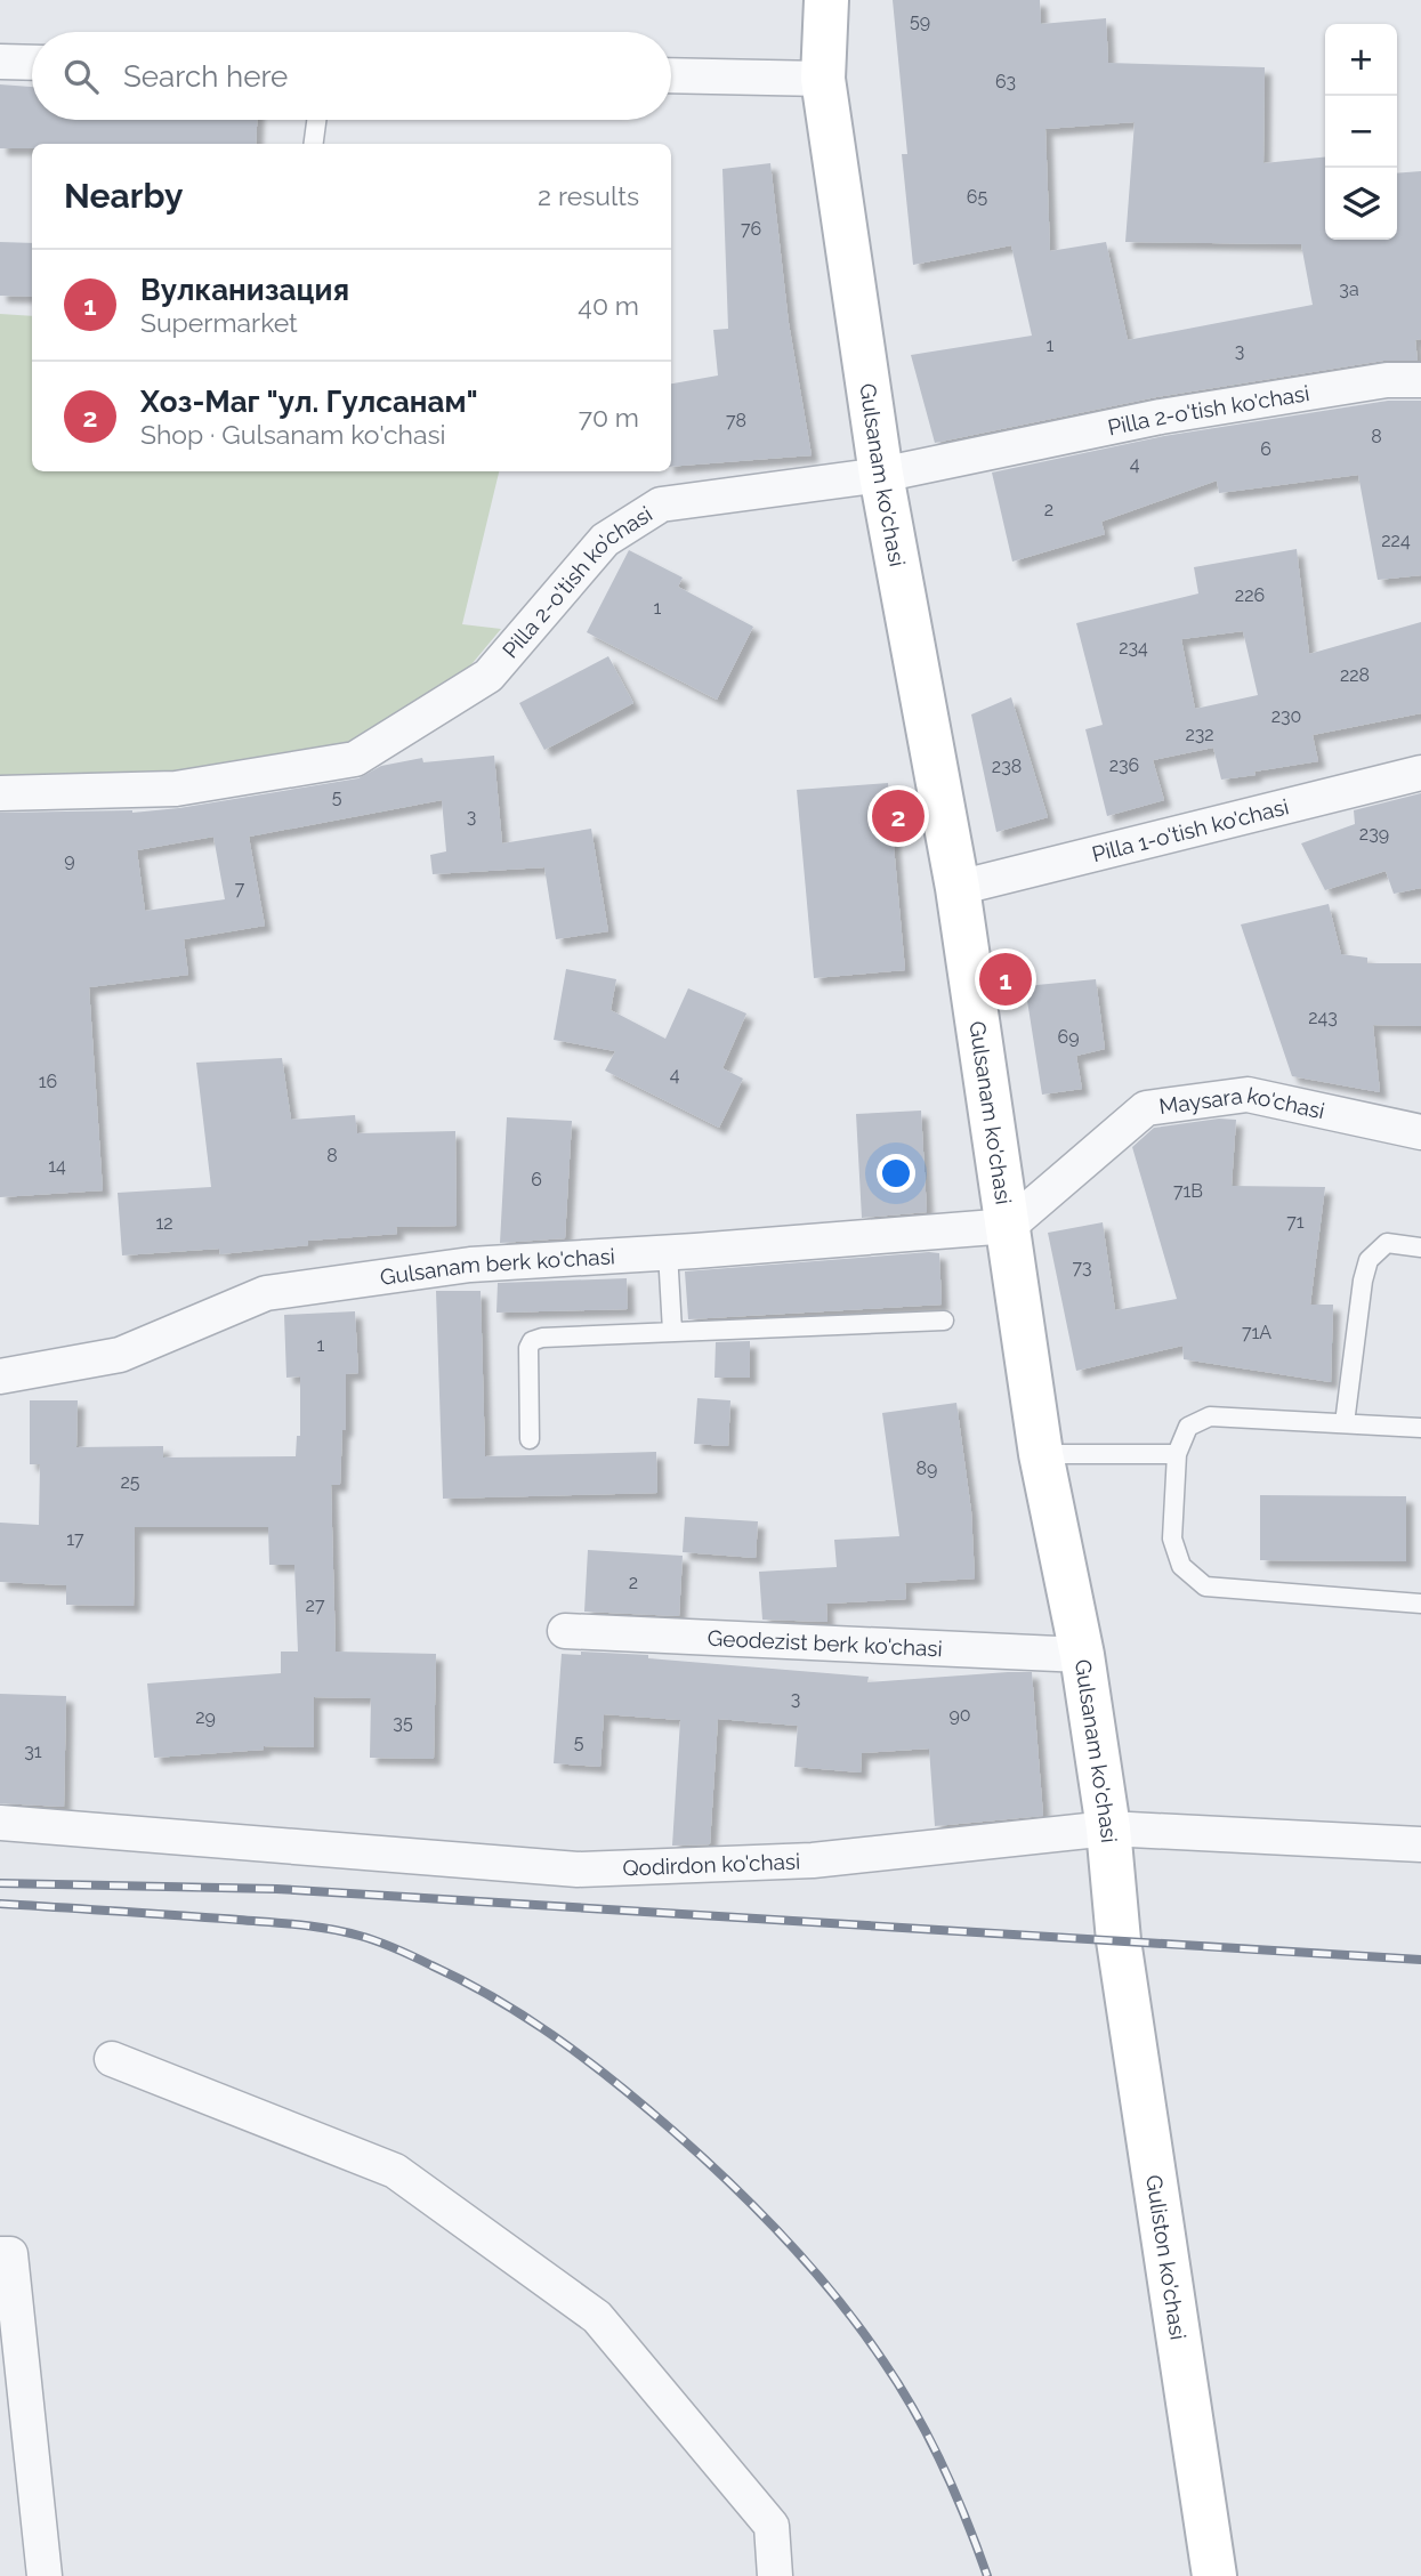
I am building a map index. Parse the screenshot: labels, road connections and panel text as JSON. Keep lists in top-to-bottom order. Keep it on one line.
{"streets":{"main road":["Gulsanam ko'chasi","Guliston ko'chasi"],"street":["Pilla 2-o'tish ko'chasi","Pilla 1-o'tish ko'chasi","Maysara ko'chasi","Gulsanam berk ko'chasi","Geodezist berk ko'chasi","Qodirdon ko'chasi"]},"crossings":[["Pilla 2-o'tish ko'chasi","Gulsanam ko'chasi"],["Gulsanam ko'chasi","Pilla 1-o'tish ko'chasi"],["Gulsanam ko'chasi","Maysara ko'chasi"],["Gulsanam ko'chasi","Gulsanam berk ko'chasi"],["Gulsanam ko'chasi","Geodezist berk ko'chasi"],["Gulsanam ko'chasi","Qodirdon ko'chasi"],["Gulsanam ko'chasi","Guliston ko'chasi"],["Maysara ko'chasi","Gulsanam berk ko'chasi"]],"house_numbers":["59","63","65","76","3a","1","3","78","8","6","4","2","224","226","1","234","228","230","232","236","238","5","3","239","9","7","243","69","4","16","8","14","6","71B","71","12","73","71A","1","89","25","17","2","27","3","90","29","35","5","31"],"page":{"map_buttons":["+","−"],"search":"Search here","heading":["Nearby","2 results"],"list":[{"mark":"1","name":"Вулканизация","note":"Supermarket","value":"40 m"},{"mark":"2","name":"Хоз-Маг \"ул. Гулсанам\"","note":"Shop · Gulsanam ko'chasi","value":"70 m"}],"pins":["2","1"]}}
